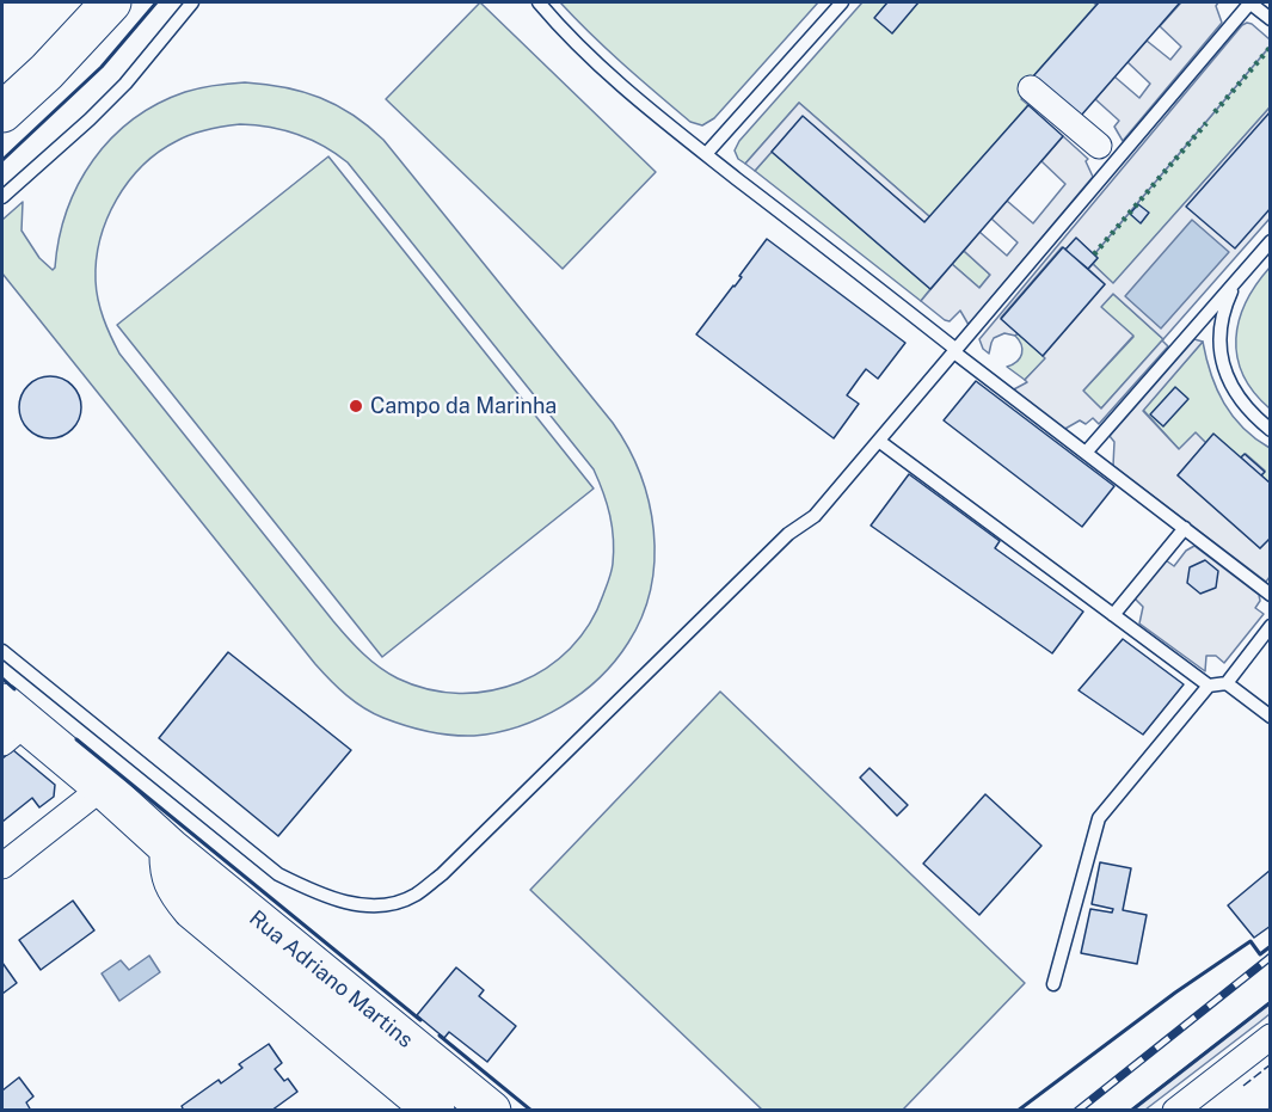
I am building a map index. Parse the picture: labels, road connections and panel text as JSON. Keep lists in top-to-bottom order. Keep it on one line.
{"streets":{"main road":["Rua Adriano Martins"]},"places":["Campo da Marinha"]}
